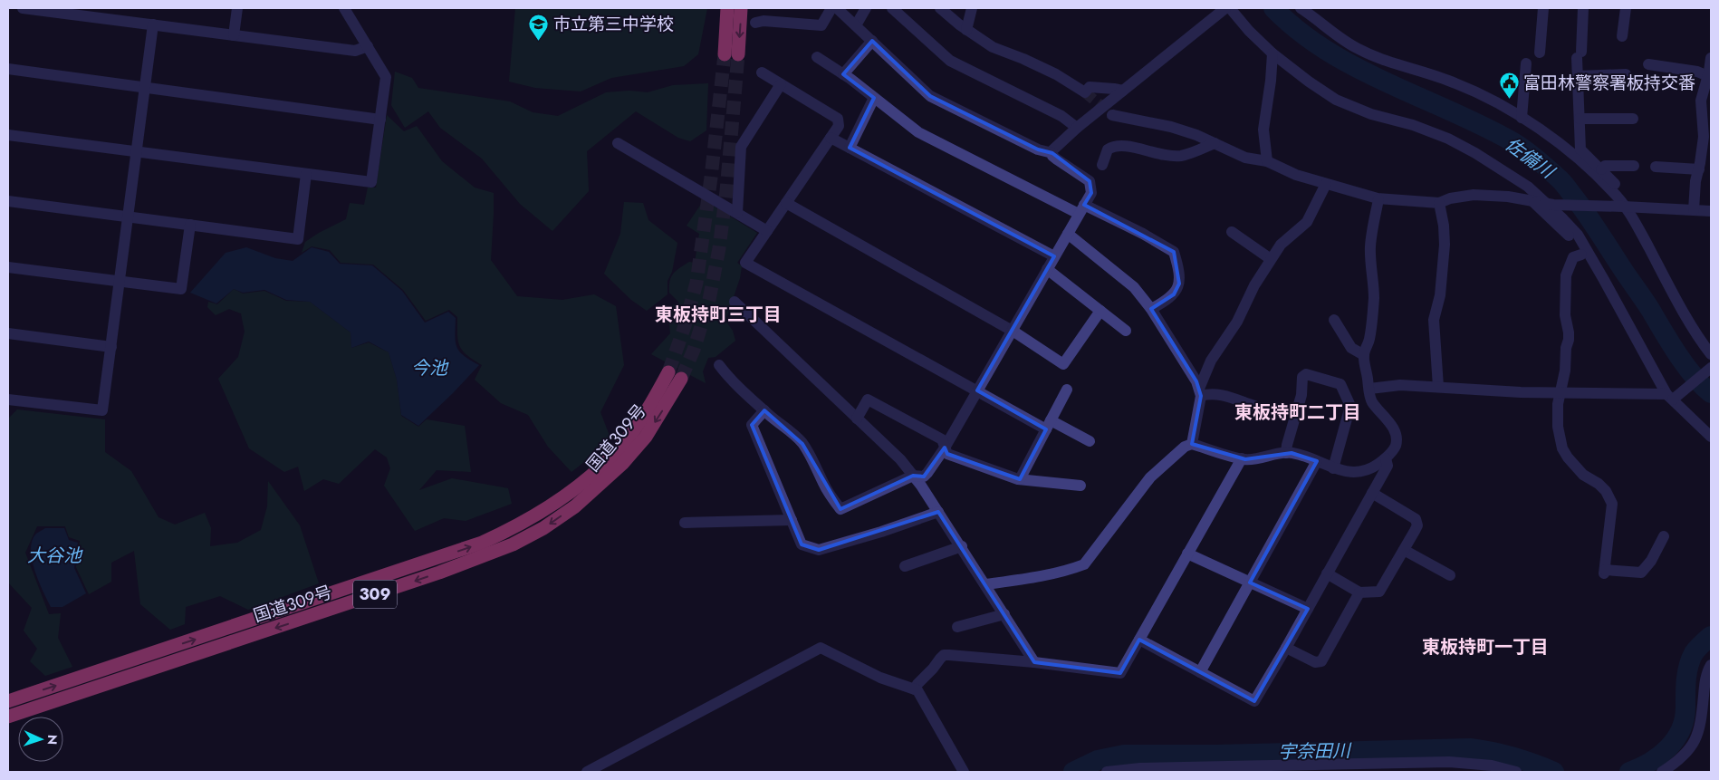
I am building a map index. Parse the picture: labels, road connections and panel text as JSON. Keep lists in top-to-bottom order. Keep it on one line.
{"streets":{"highway":["国道309号","309"]},"districts":["東板持町三丁目","東板持町二丁目","東板持町一丁目"],"water":["佐備川","今池","大谷池","宇奈田川"],"places":{"school or university":["市立第三中学校"],"public building":["富田林警察署板持交番"]},"north":"right"}
